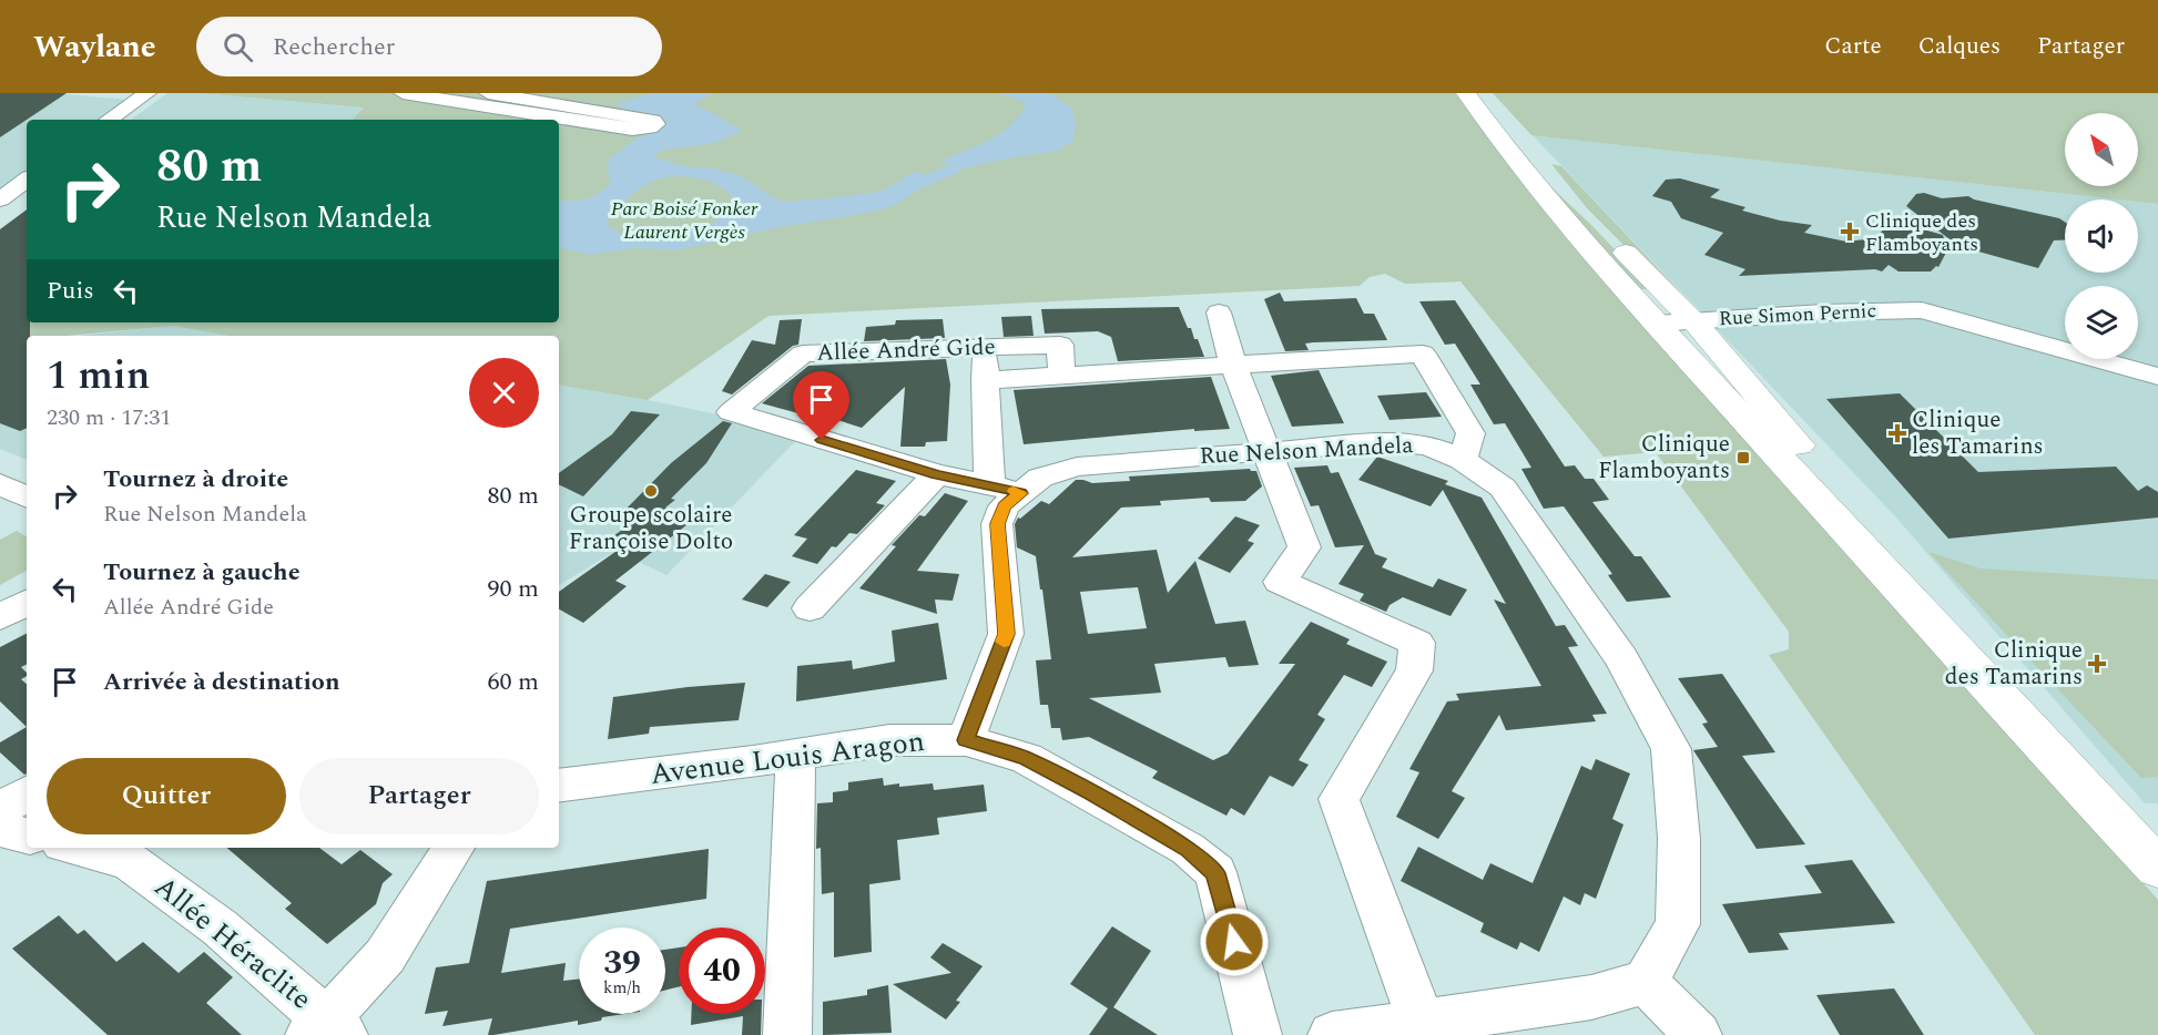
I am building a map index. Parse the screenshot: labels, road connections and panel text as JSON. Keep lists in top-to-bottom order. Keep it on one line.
{"streets":{"street":["Rue Simon Pernic","Allée André Gide","Rue Nelson Mandela","Avenue Louis Aragon","Allée Héraclite"]},"crossings":[["Allée André Gide","Rue Nelson Mandela"],["Rue Nelson Mandela","Avenue Louis Aragon"]],"parks":["Parc Boisé Fonker Laurent Vergès"],"places":{"health":["Clinique des Flamboyants","Clinique les Tamarins","Clinique des Tamarins"],"transit":["Clinique Flamboyants"],"other":["Groupe scolaire Françoise Dolto"]},"north":"top left","page":{"header":"Waylane","search":"Rechercher","nav":["Carte","Calques","Partager"],"turn":["80 m","Rue Nelson Mandela"],"then":"Puis","heading":["1 min","230 m · 17:31"],"list":[{"name":"Tournez à droite","note":"Rue Nelson Mandela","value":"80 m"},{"name":"Tournez à gauche","note":"Allée André Gide","value":"90 m"},{"name":"Arrivée à destination","value":"60 m"}],"buttons":["Quitter","Partager"],"speed":"39 km/h","limit":"40"}}
